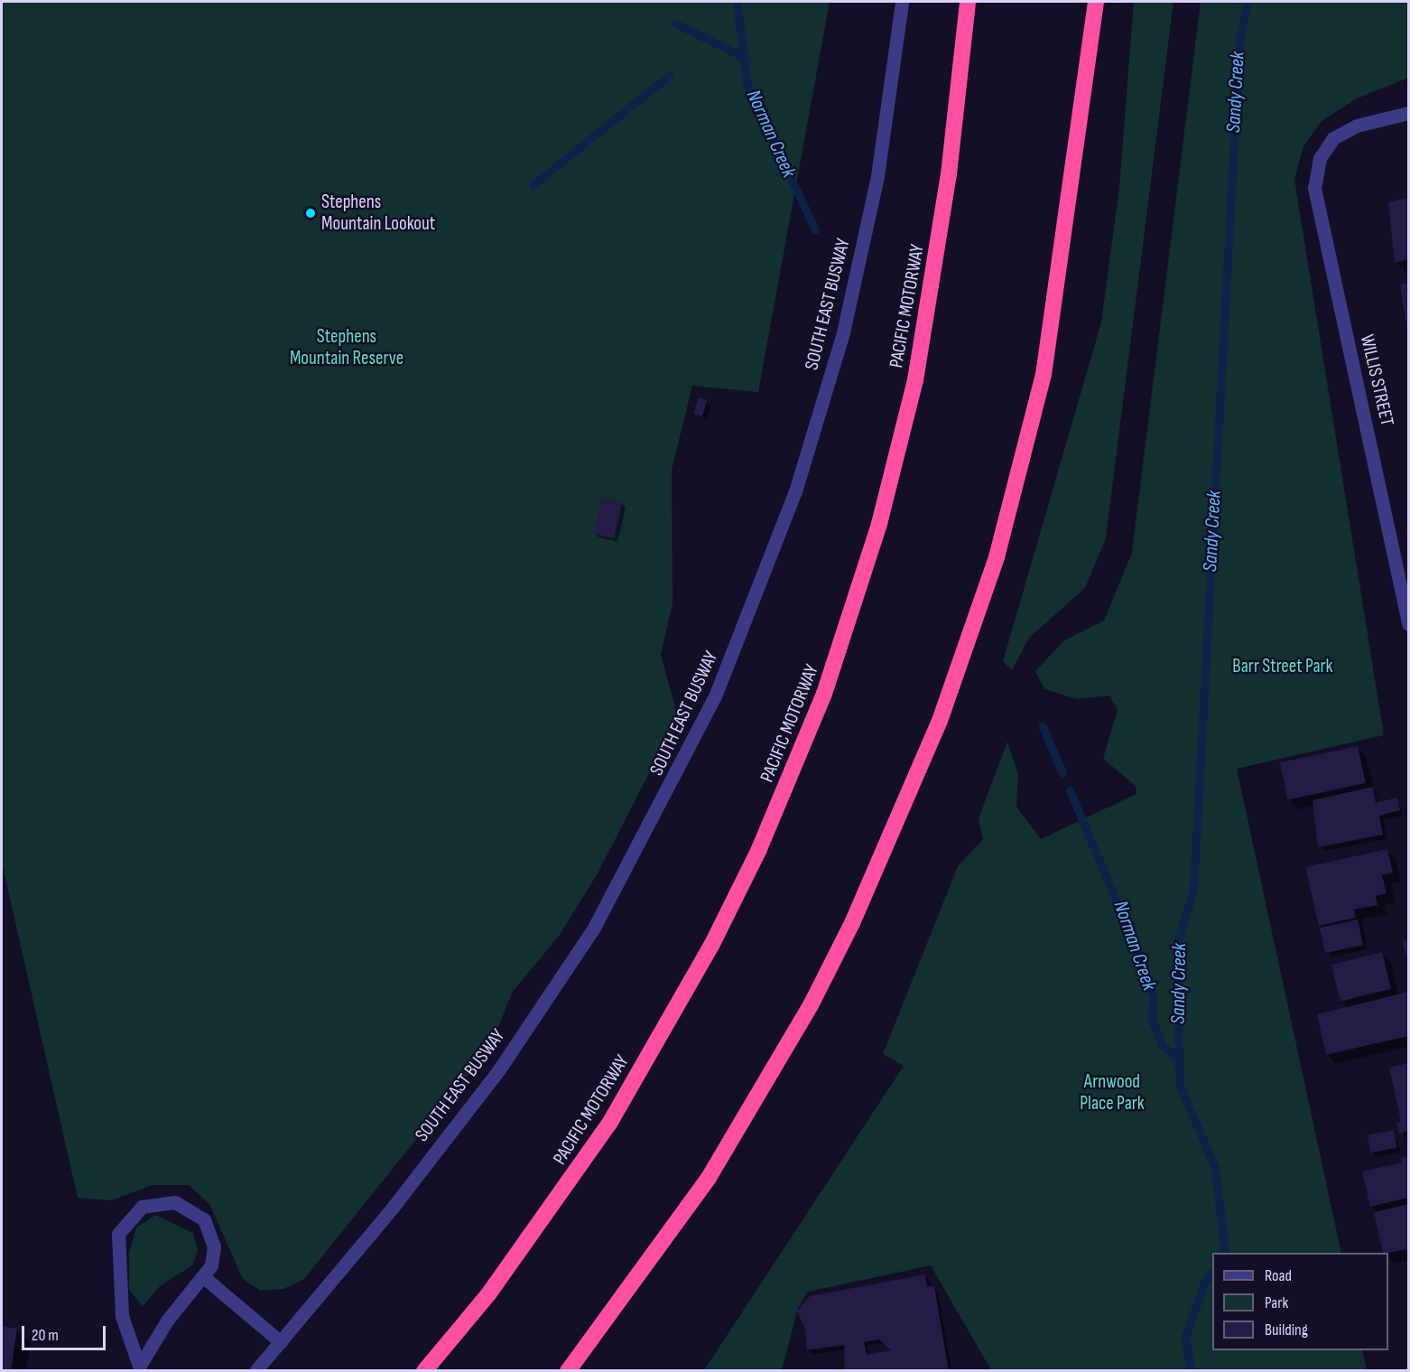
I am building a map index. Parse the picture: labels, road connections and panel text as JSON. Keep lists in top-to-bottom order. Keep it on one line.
{"streets":{"highway":["PACIFIC MOTORWAY"],"street":["SOUTH EAST BUSWAY","WILLIS STREET"]},"water":["Sandy Creek","Norman Creek"],"parks":["Stephens Mountain Reserve","Barr Street Park","Arnwood Place Park"],"places":["Stephens Mountain Lookout"],"legend":["Road","Park","Building"],"scale_bar":"20 m"}
